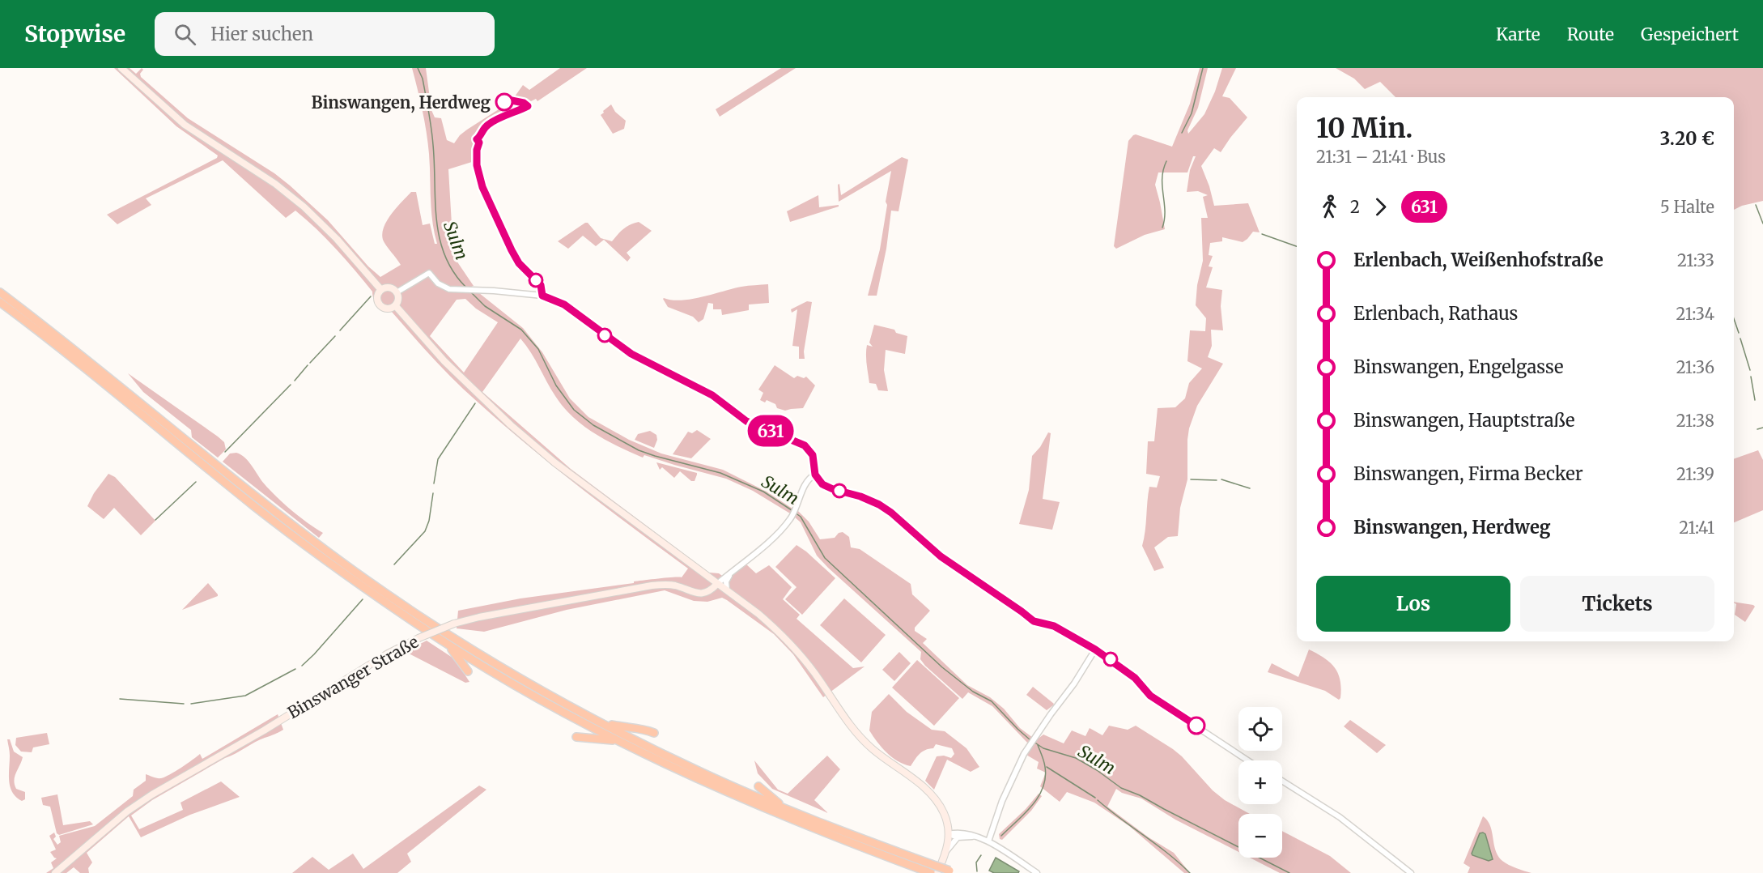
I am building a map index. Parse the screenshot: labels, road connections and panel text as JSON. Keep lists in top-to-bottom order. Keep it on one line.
{"streets":{"main road":["Binswanger Straße"]},"water":["Sulm"],"places":["Binswangen, Herdweg"],"lines":["bus line 631"],"page":{"header":"Stopwise","search":"Hier suchen","nav":["Karte","Route","Gespeichert"],"on_map":"631","heading":["10 Min.","21:31 – 21:41 · Bus","3.20 €"],"legs":["2","631","5 Halte"],"list":[{"name":"Erlenbach, Weißenhofstraße","value":"21:33"},{"name":"Erlenbach, Rathaus","value":"21:34"},{"name":"Binswangen, Engelgasse","value":"21:36"},{"name":"Binswangen, Hauptstraße","value":"21:38"},{"name":"Binswangen, Firma Becker","value":"21:39"},{"name":"Binswangen, Herdweg","value":"21:41"}],"buttons":["Los","Tickets"],"map_buttons":["+","−"]}}
